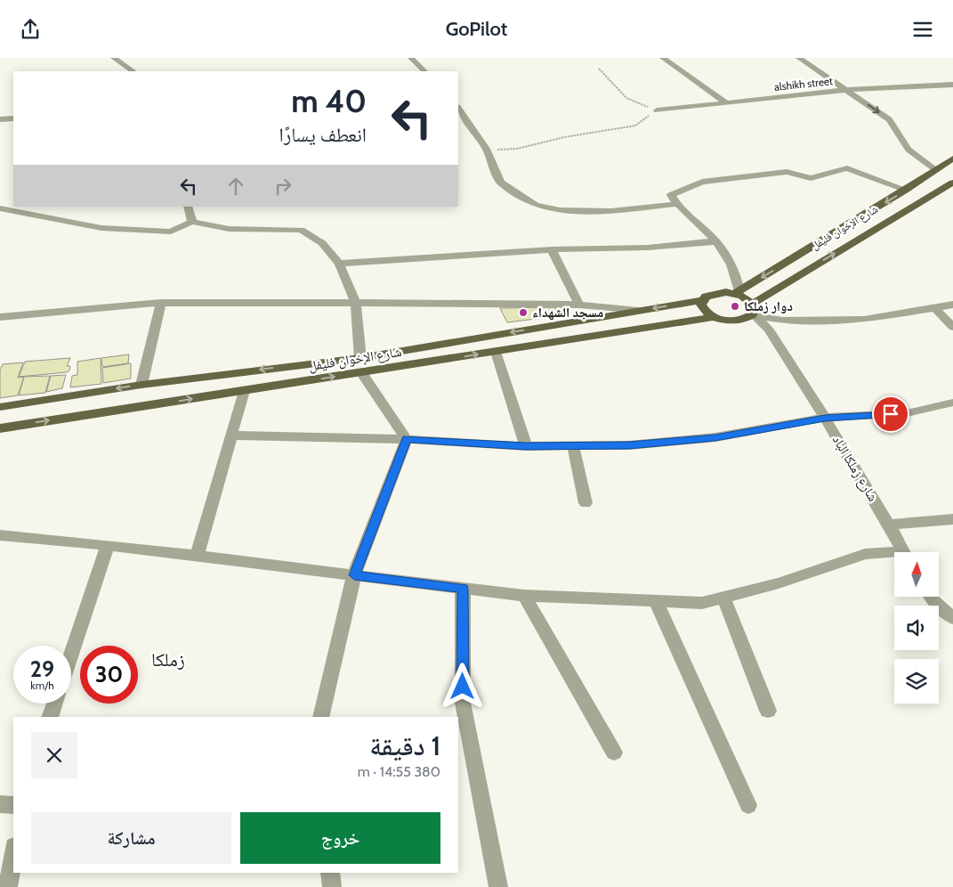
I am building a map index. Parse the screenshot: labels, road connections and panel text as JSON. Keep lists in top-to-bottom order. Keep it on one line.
{"streets":{"main road":["شارع الإخوان فليفل"],"street":["alshikh street","شارع زملكا الباد"]},"crossings":[["شارع الإخوان فليفل","شارع زملكا الباد"]],"districts":["زملكا"],"places":["دوار زملكا","مسجد الشهداء"],"north":"top","page":{"header":"GoPilot","turn":["40 m","انعطف يسارًا"],"speed":"29 km/h","limit":"30","heading":["1 دقيقة","380 m · 14:55"],"buttons":["خروج","مشاركة"]}}
